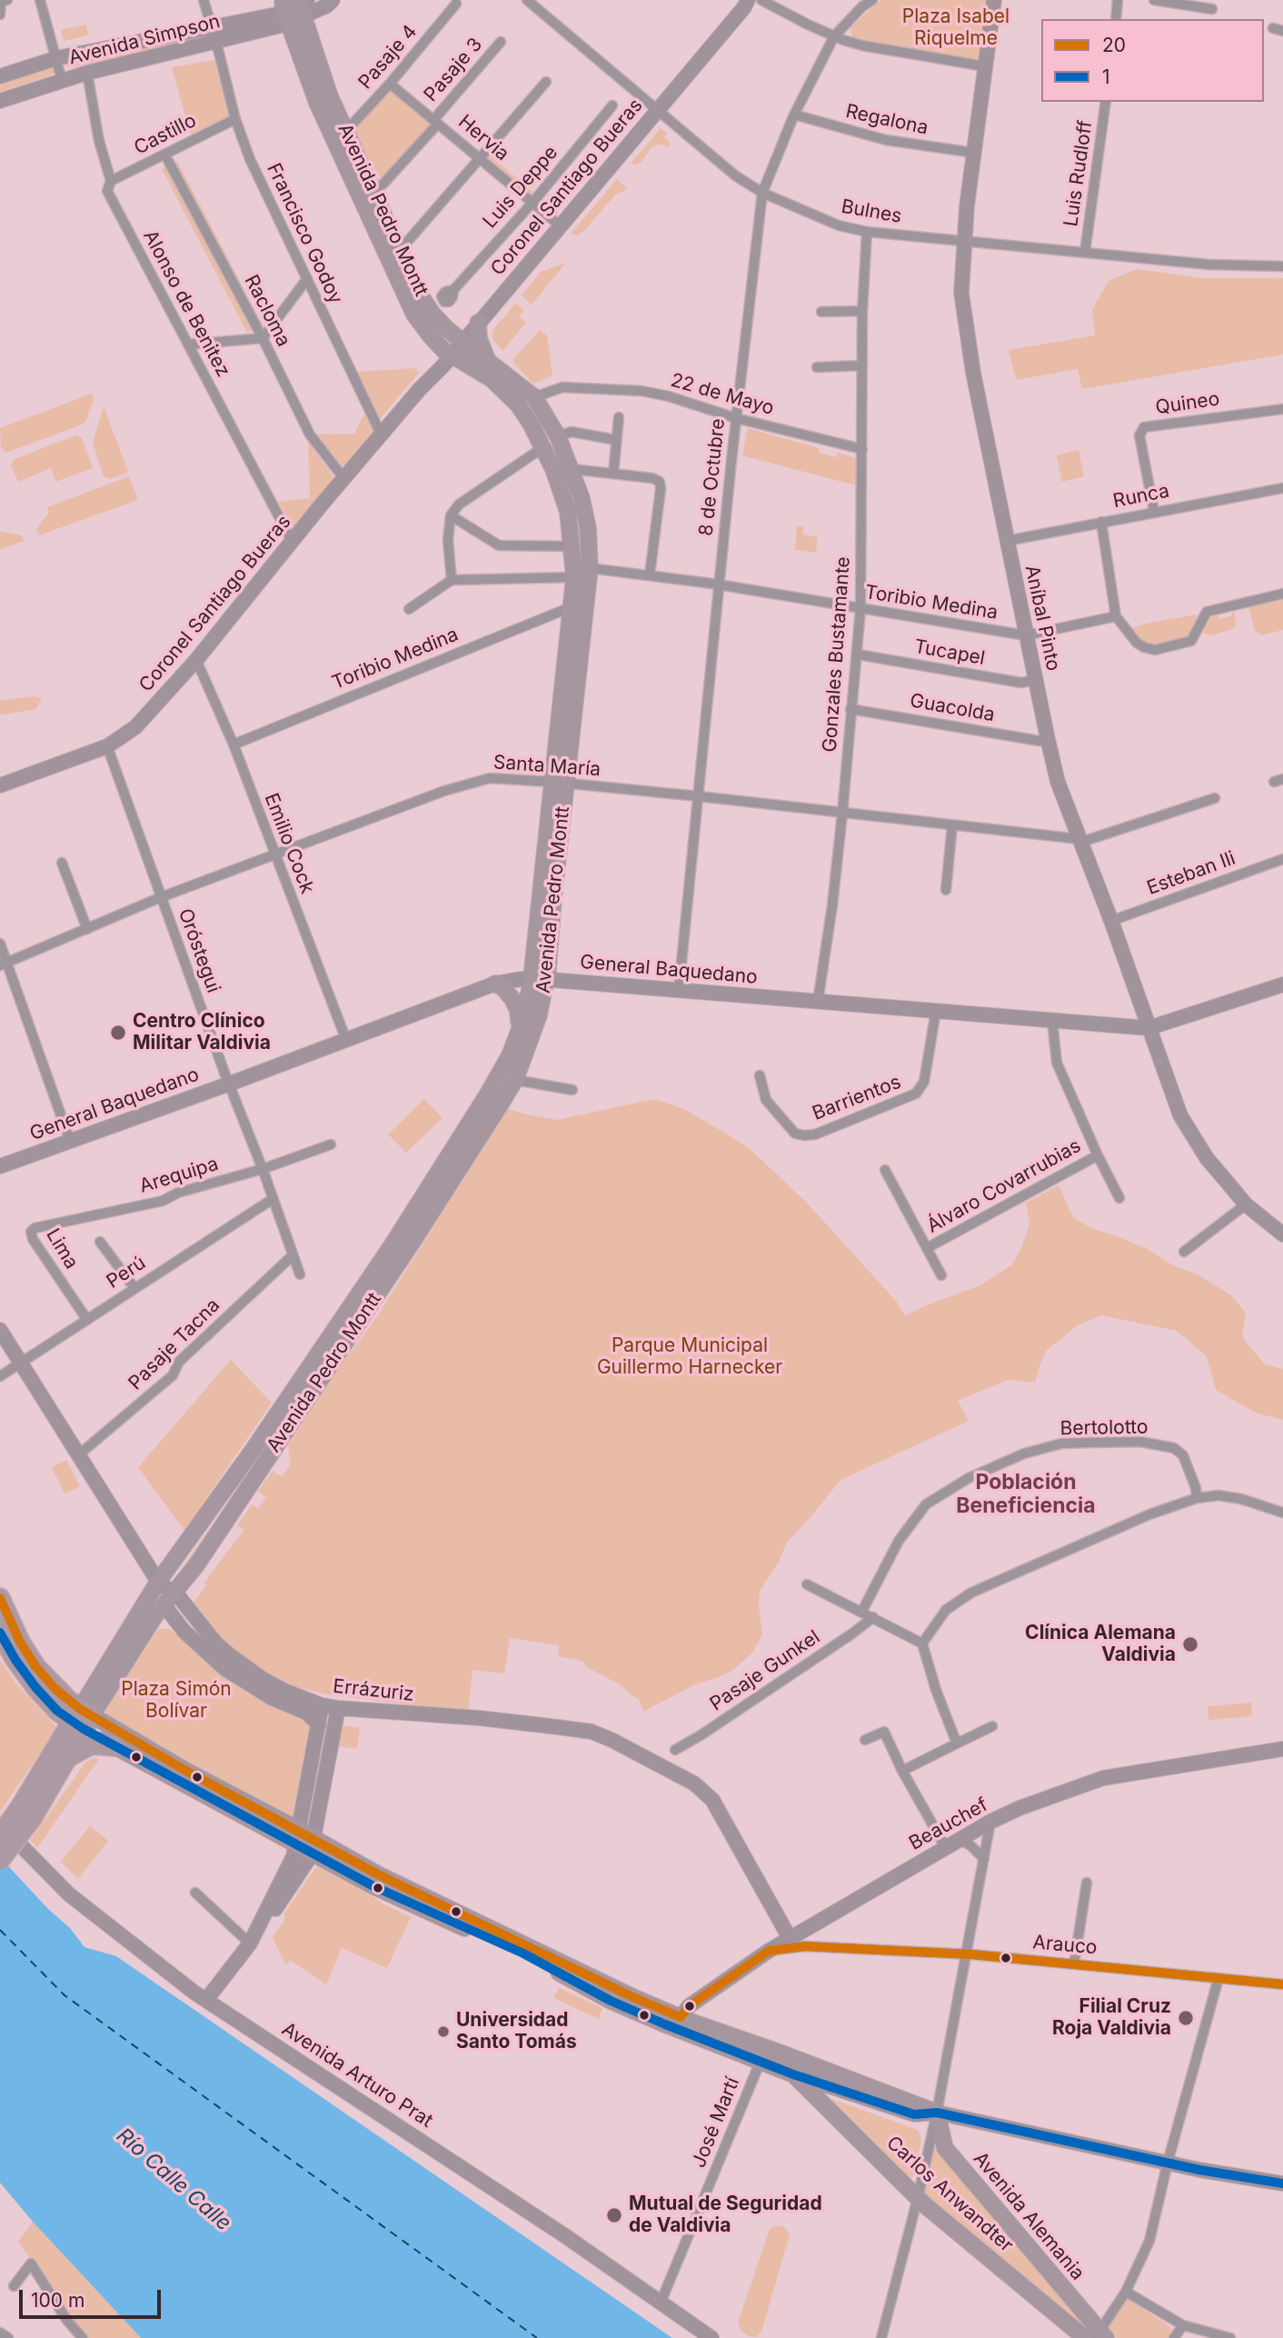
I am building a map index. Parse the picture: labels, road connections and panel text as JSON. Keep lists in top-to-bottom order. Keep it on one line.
{"streets":{"highway":["Avenida Pedro Montt"],"main road":["Avenida Simpson","Coronel Santiago Bueras","Aníbal Pinto","General Baquedano","Errázuriz","Beauchef","Avenida Arturo Prat","Carlos Anwandter","Avenida Alemania"],"street":["Pasaje 4","Pasaje 3","Regalona","Castillo","Hervia","Luis Rudloff","Luis Deppe","Bulnes","Francisco Godoy","Alonso de Benitez","Racloma","22 de Mayo","Quineo","8 de Octubre","Runca","Toribio Medina","Tucapel","Gonzales Bustamante","Guacolda","Santa María","Emilio Cock","Esteban Ili","Oróstegui","Barrientos","Arequipa","Álvaro Covarrubias","Lima","Perú","Pasaje Tacna","Bertolotto","Pasaje Gunkel","Arauco","José Martí"]},"crossings":[["Avenida Simpson","Avenida Pedro Montt"],["Avenida Simpson","Francisco Godoy"],["Avenida Simpson","Alonso de Benitez"],["Pasaje 4","Hervia"],["Pasaje 4","Avenida Pedro Montt"],["Pasaje 3","Hervia"],["Pasaje 3","Avenida Pedro Montt"],["Regalona","8 de Octubre"],["Regalona","Aníbal Pinto"],["Castillo","Francisco Godoy"],["Castillo","Alonso de Benitez"],["Castillo","Racloma"],["Hervia","Luis Deppe"],["Hervia","Coronel Santiago Bueras"],["Luis Rudloff","Bulnes"],["Coronel Santiago Bueras","Avenida Pedro Montt"],["Coronel Santiago Bueras","Bulnes"],["Coronel Santiago Bueras","Francisco Godoy"],["Coronel Santiago Bueras","Alonso de Benitez"],["Coronel Santiago Bueras","Racloma"],["Coronel Santiago Bueras","Emilio Cock"],["Coronel Santiago Bueras","Oróstegui"],["Avenida Pedro Montt","22 de Mayo"],["Avenida Pedro Montt","Toribio Medina"],["Avenida Pedro Montt","Santa María"],["Avenida Pedro Montt","General Baquedano"],["Avenida Pedro Montt","Errázuriz"],["Bulnes","8 de Octubre"],["Bulnes","Aníbal Pinto"],["Bulnes","Gonzales Bustamante"],["22 de Mayo","8 de Octubre"],["22 de Mayo","Gonzales Bustamante"],["Quineo","Runca"],["8 de Octubre","Toribio Medina"],["8 de Octubre","Santa María"],["8 de Octubre","General Baquedano"],["Runca","Aníbal Pinto"],["Toribio Medina","Aníbal Pinto"],["Toribio Medina","Gonzales Bustamante"],["Toribio Medina","Emilio Cock"],["Aníbal Pinto","Tucapel"],["Aníbal Pinto","Guacolda"],["Aníbal Pinto","Santa María"],["Aníbal Pinto","Esteban Ili"],["Aníbal Pinto","General Baquedano"],["Tucapel","Gonzales Bustamante"],["Gonzales Bustamante","Guacolda"],["Gonzales Bustamante","Santa María"],["Gonzales Bustamante","General Baquedano"],["Santa María","Emilio Cock"],["Santa María","Oróstegui"],["Emilio Cock","General Baquedano"],["Oróstegui","General Baquedano"],["Oróstegui","Arequipa"],["Oróstegui","Perú"],["Oróstegui","Pasaje Tacna"],["General Baquedano","Barrientos"],["General Baquedano","Álvaro Covarrubias"],["Arequipa","Lima"],["Lima","Perú"],["Errázuriz","Beauchef"],["Errázuriz","Arauco"],["Beauchef","Arauco"],["Avenida Arturo Prat","José Martí"],["Carlos Anwandter","Avenida Alemania"]],"districts":["Población Beneficiencia"],"water":["Río Calle Calle"],"parks":["Plaza Isabel Riquelme","Parque Municipal Guillermo Harnecker","Plaza Simón Bolívar"],"places":["Centro Clínico Militar Valdivia","Clínica Alemana Valdivia","Filial Cruz Roja Valdivia","Universidad Santo Tomás","Mutual de Seguridad de Valdivia"],"lines":["transit line 20","transit line 1"],"legend":["20","1"],"scale_bar":"100 m"}
